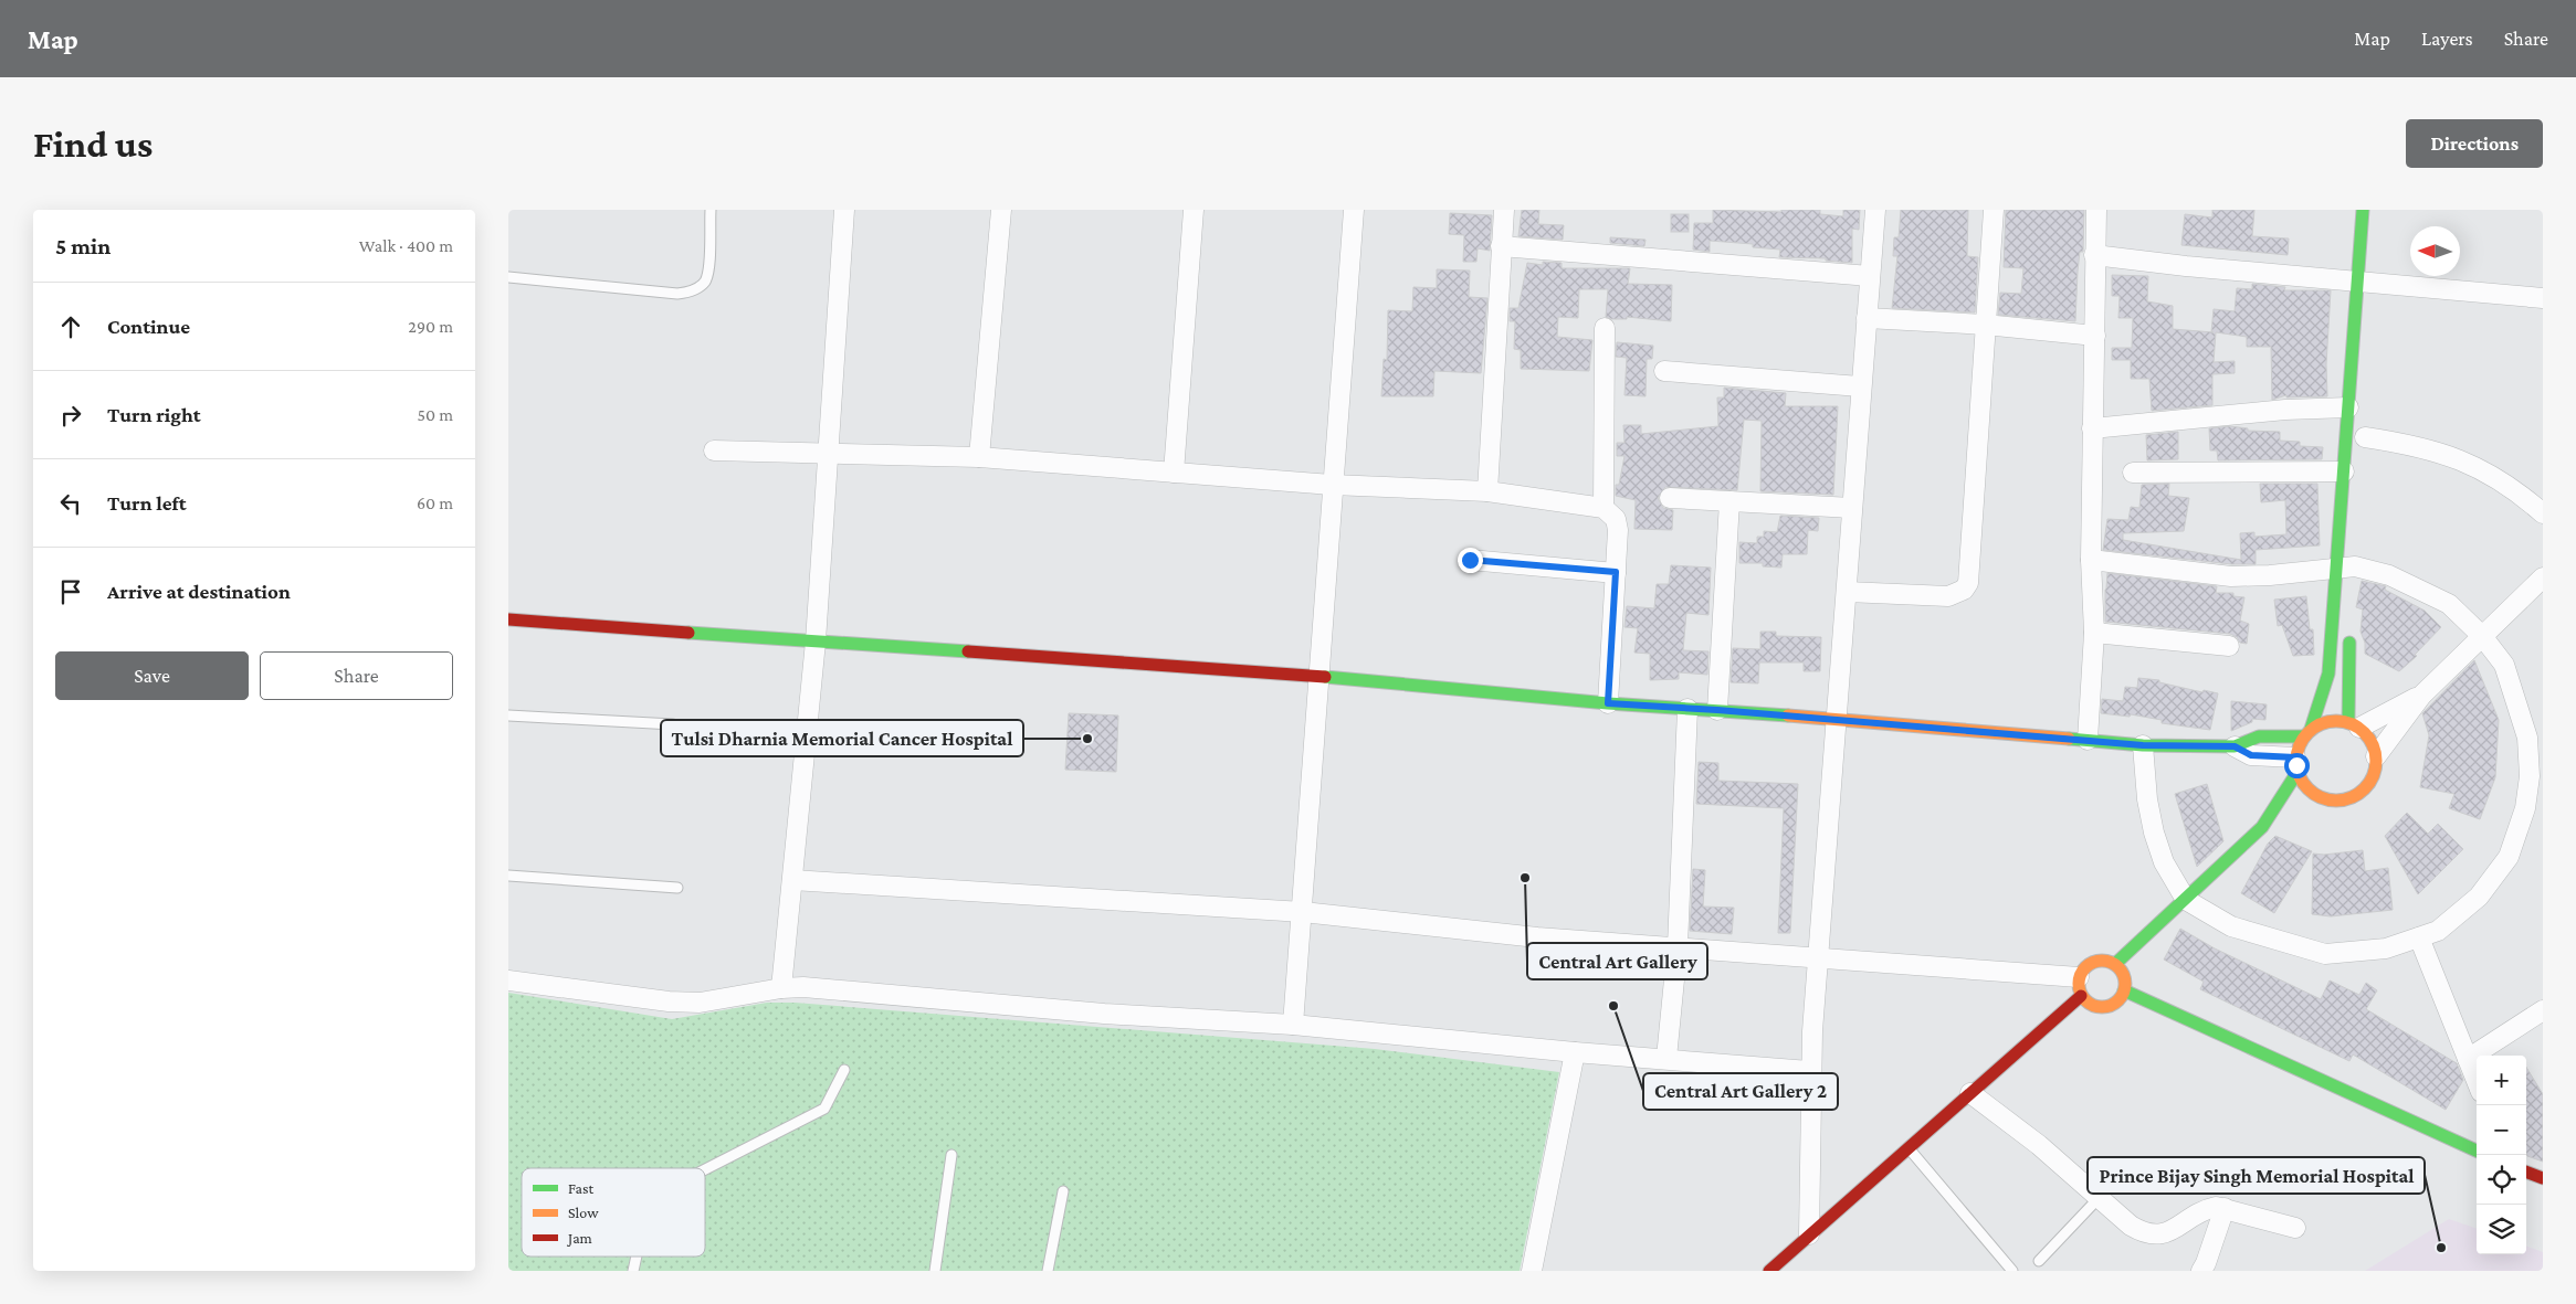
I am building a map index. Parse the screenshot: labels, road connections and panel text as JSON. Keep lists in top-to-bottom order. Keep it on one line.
{"places":["Tulsi Dharnia Memorial Cancer Hospital","Central Art Gallery","Central Art Gallery 2","Prince Bijay Singh Memorial Hospital"],"legend":["Fast","Slow","Jam"],"north":"left","page":{"header":"Map","nav":["Map","Layers","Share"],"buttons":["Directions",["Save","Share"]],"title":"Find us","heading":["5 min","Walk · 400 m"],"list":[["Continue","290 m"],["Turn right","50 m"],["Turn left","60 m"],"Arrive at destination"],"map_buttons":["+","−"]}}
